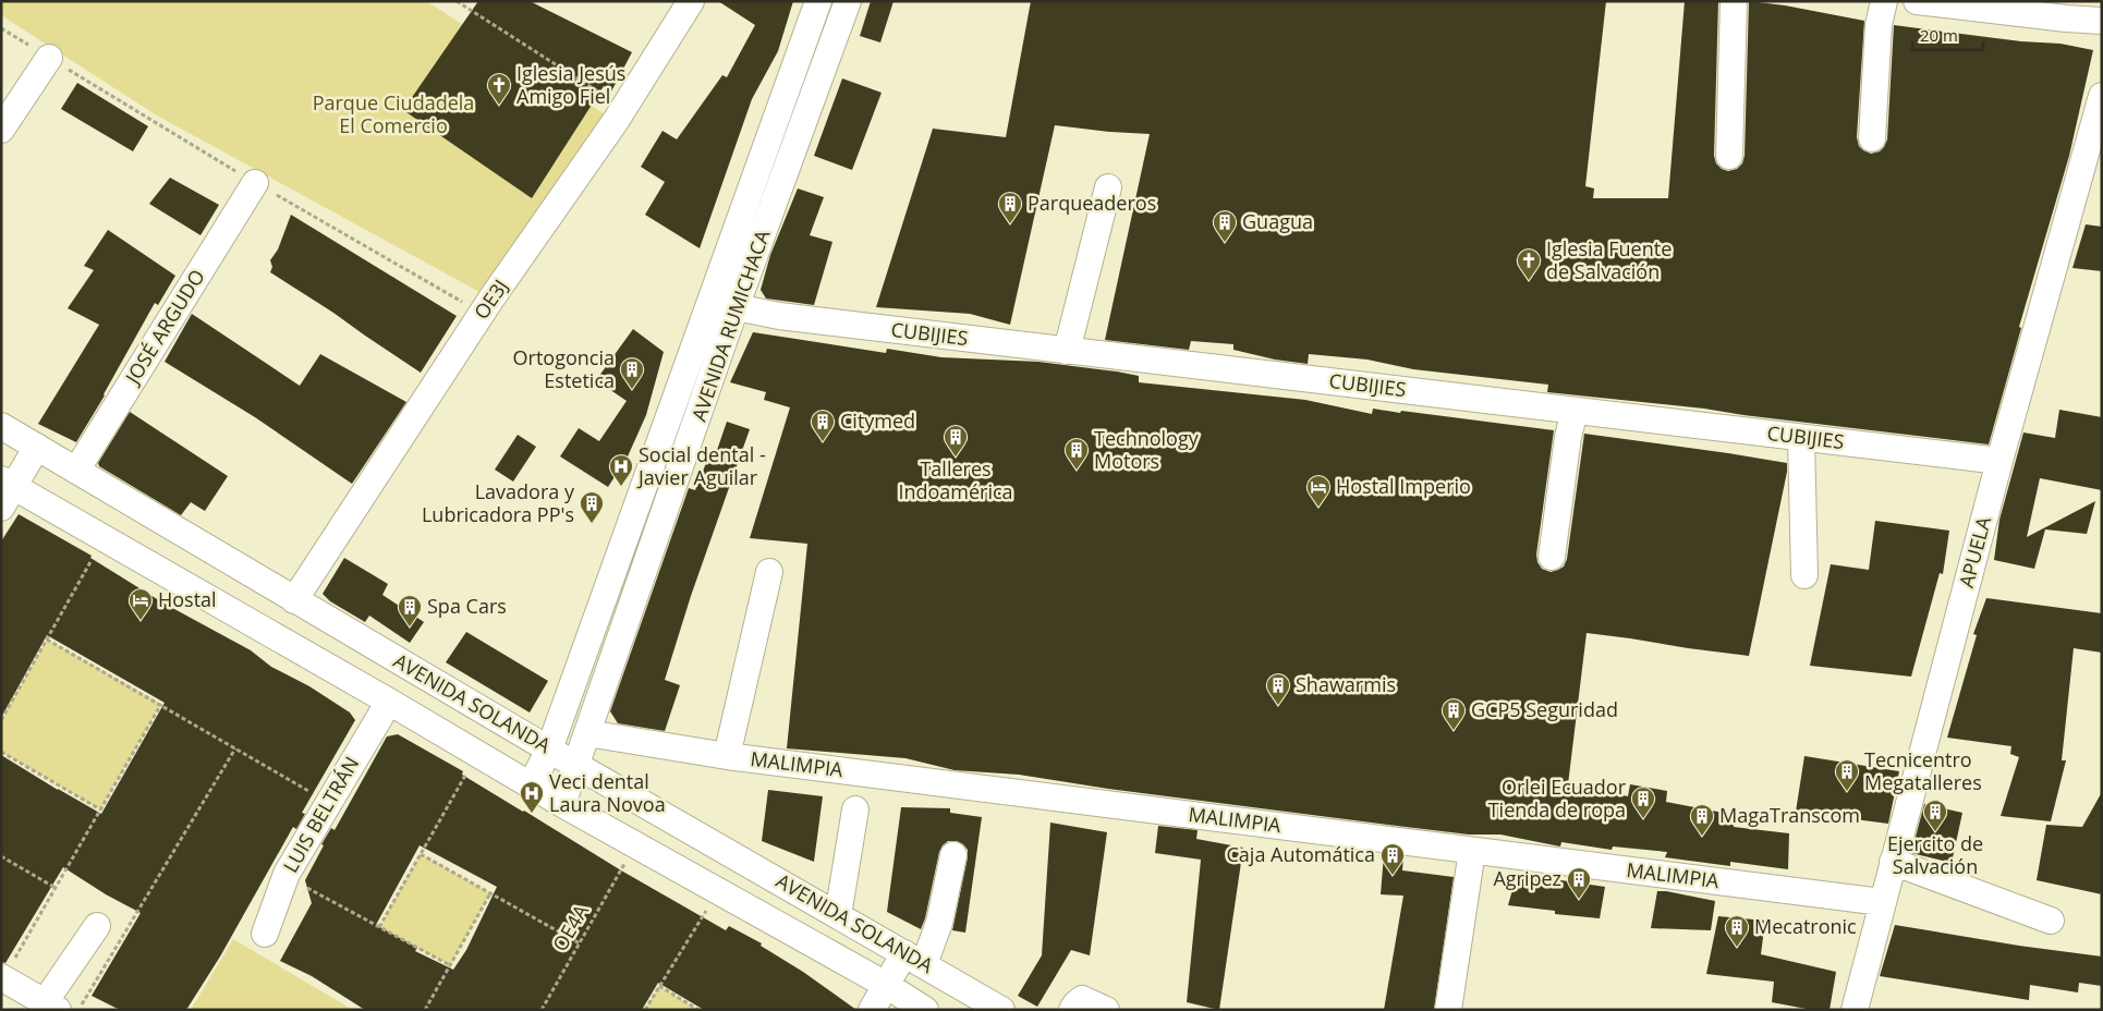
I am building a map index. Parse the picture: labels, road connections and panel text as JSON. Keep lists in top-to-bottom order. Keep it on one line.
{"streets":{"street":["OE3J","AVENIDA RUMICHACA","JOSÉ ARGUDO","CUBIJIES","APUELA","AVENIDA SOLANDA","MALIMPIA","LUIS BELTRÁN"],"path":["OE4A"]},"crossings":[["OE3J","AVENIDA SOLANDA"],["AVENIDA RUMICHACA","CUBIJIES"],["AVENIDA RUMICHACA","AVENIDA SOLANDA"],["AVENIDA RUMICHACA","MALIMPIA"],["JOSÉ ARGUDO","AVENIDA SOLANDA"],["CUBIJIES","APUELA"],["APUELA","MALIMPIA"],["AVENIDA SOLANDA","LUIS BELTRÁN"]],"parks":["Parque Ciudadela El Comercio"],"places":{"church":["Iglesia Jesús Amigo Fiel","Iglesia Fuente de Salvación"],"building":["Parqueaderos","Guagua","Ortogoncia Estetica","Citymed","Talleres Indoamérica","Technology Motors","Lavadora y Lubricadora PP's","Spa Cars","Shawarmis","GCP5 Seguridad","Tecnicentro Megatalleres","Orlei Ecuador Tienda de ropa","Ejercito de Salvación","MagaTranscom","Caja Automática","Agripez","Mecatronic"],"hospital":["Social dental - Javier Aguilar","Veci dental Laura Novoa"],"hotel":["Hostal Imperio","Hostal"]},"scale_bar":"20 m"}
